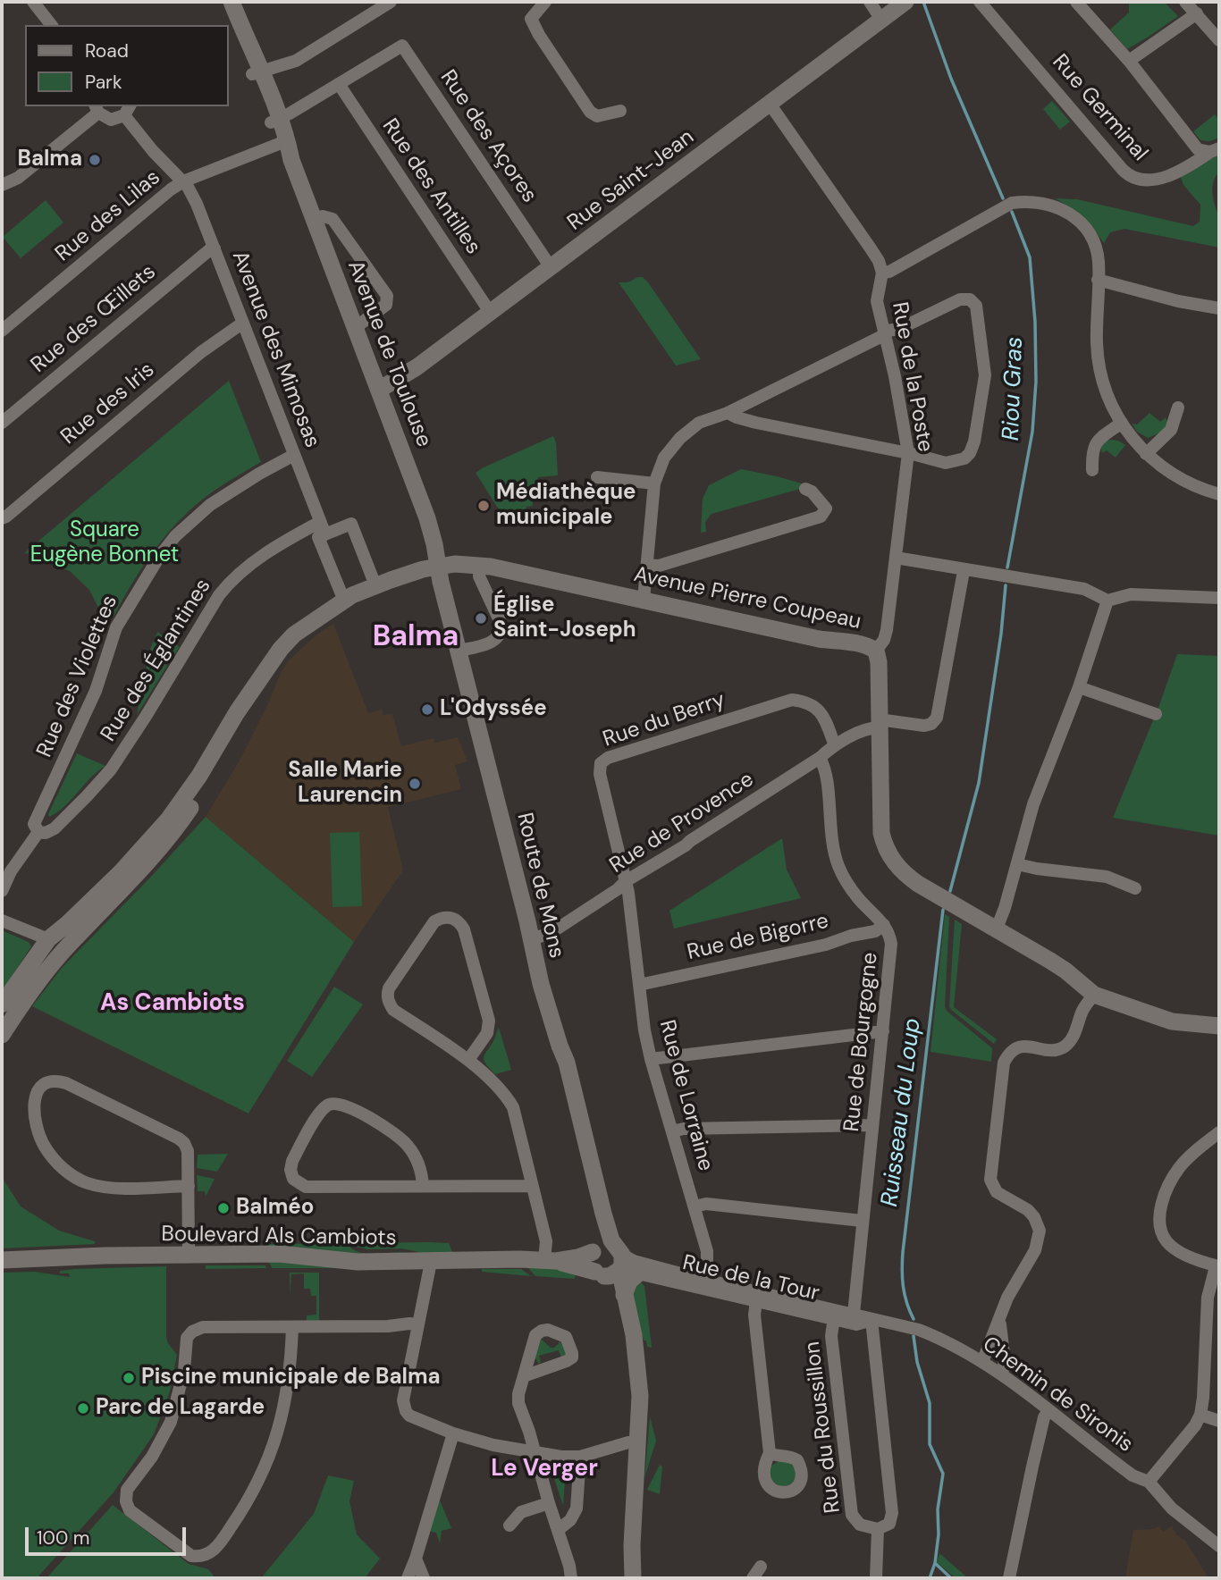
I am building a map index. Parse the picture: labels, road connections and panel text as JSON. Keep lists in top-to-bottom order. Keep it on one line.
{"streets":{"street":["Rue Germinal","Rue des Açores","Rue Saint-Jean","Rue des Antilles","Rue des Lilas","Rue des Œillets","Avenue des Mimosas","Avenue de Toulouse","Rue de la Poste","Rue des Iris","Avenue Pierre Coupeau","Rue des Églantines","Rue des Violettes","Rue du Berry","Rue de Provence","Route de Mons","Rue de Bigorre","Rue de Bourgogne","Rue de Lorraine","Boulevard Als Cambiots","Rue de la Tour","Chemin de Sironis","Rue du Roussillon"]},"crossings":[["Rue des Açores","Rue Saint-Jean"],["Rue des Açores","Rue des Antilles"],["Rue Saint-Jean","Rue des Antilles"],["Rue Saint-Jean","Avenue de Toulouse"],["Rue Saint-Jean","Rue de la Poste"],["Rue des Lilas","Avenue des Mimosas"],["Rue des Lilas","Avenue de Toulouse"],["Rue des Œillets","Avenue des Mimosas"],["Avenue des Mimosas","Rue des Iris"],["Avenue des Mimosas","Avenue Pierre Coupeau"],["Avenue des Mimosas","Rue des Églantines"],["Avenue des Mimosas","Rue des Violettes"],["Avenue de Toulouse","Avenue Pierre Coupeau"],["Avenue de Toulouse","Route de Mons"],["Rue de la Poste","Avenue Pierre Coupeau"],["Avenue Pierre Coupeau","Rue des Églantines"],["Avenue Pierre Coupeau","Rue de Provence"],["Avenue Pierre Coupeau","Route de Mons"],["Rue des Églantines","Rue des Violettes"],["Rue du Berry","Rue de Provence"],["Rue du Berry","Rue de Lorraine"],["Rue de Provence","Route de Mons"],["Rue de Provence","Rue de Bourgogne"],["Rue de Provence","Rue de Lorraine"],["Route de Mons","Boulevard Als Cambiots"],["Route de Mons","Rue de la Tour"],["Rue de Bigorre","Rue de Bourgogne"],["Rue de Bigorre","Rue de Lorraine"],["Rue de Bourgogne","Rue de la Tour"],["Rue de Lorraine","Rue de la Tour"],["Boulevard Als Cambiots","Rue de la Tour"],["Rue de la Tour","Chemin de Sironis"],["Rue de la Tour","Rue du Roussillon"]],"districts":["Balma","As Cambiots","Le Verger"],"water":["Riou Gras","Ruisseau du Loup"],"parks":["Square Eugène Bonnet"],"places":["Balma","Médiathèque municipale","Église Saint-Joseph","L'Odyssée","Salle Marie Laurencin","Balméo","Piscine municipale de Balma","Parc de Lagarde"],"legend":["Road","Park"],"scale_bar":"100 m"}
